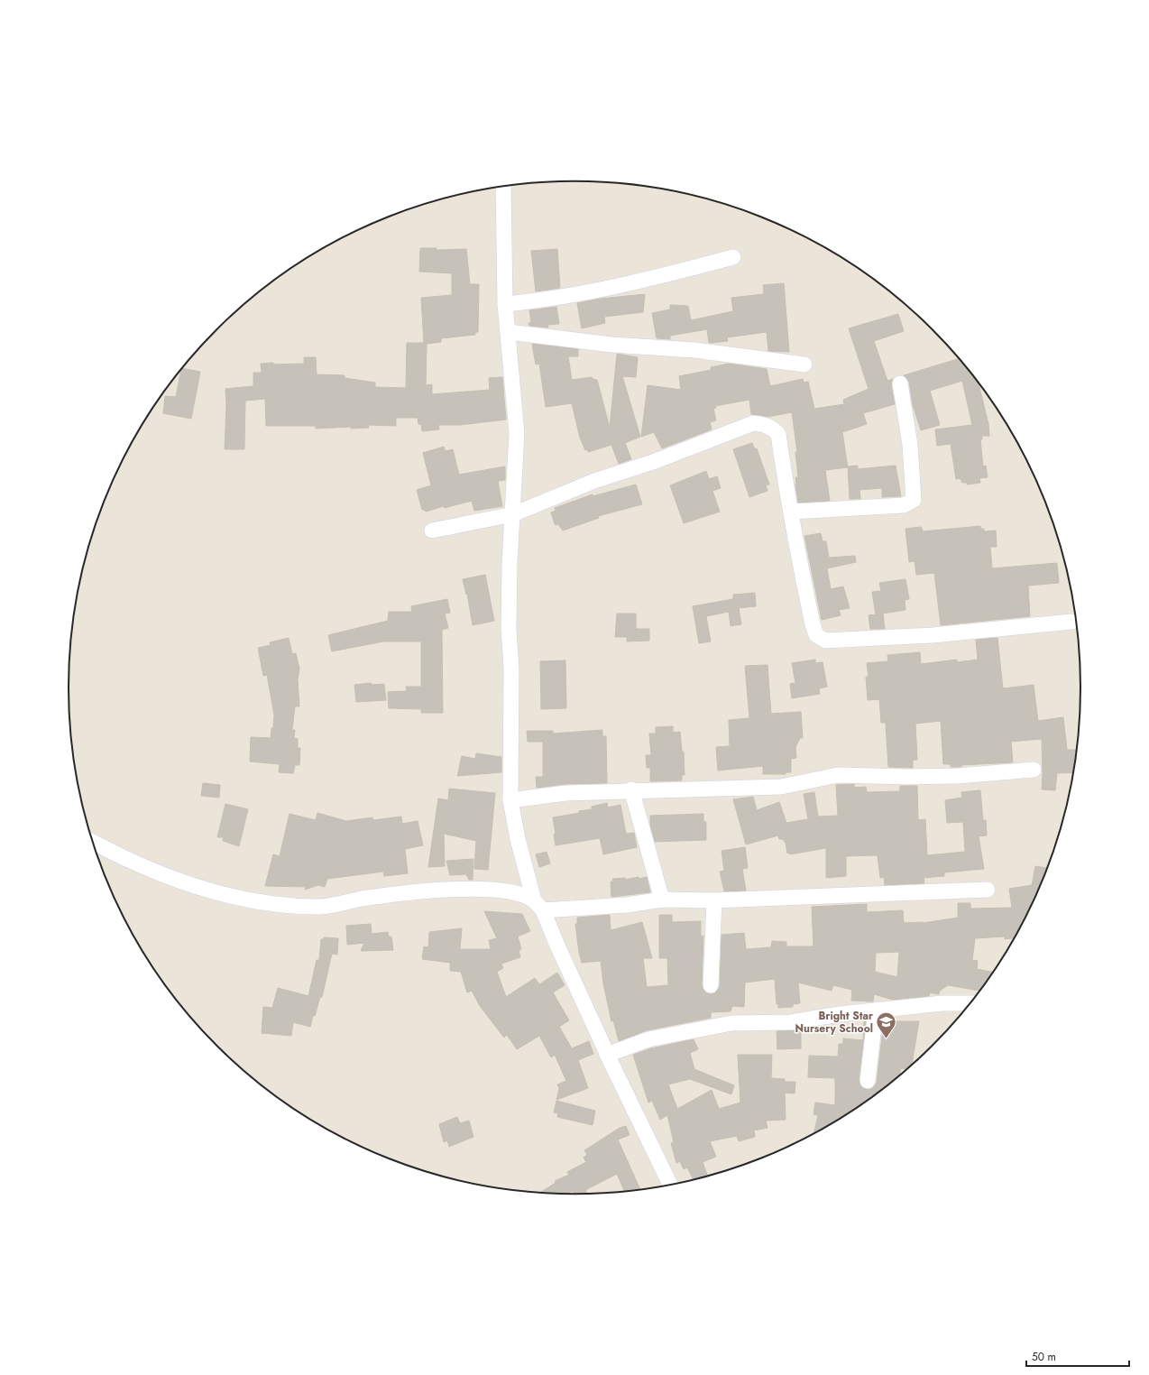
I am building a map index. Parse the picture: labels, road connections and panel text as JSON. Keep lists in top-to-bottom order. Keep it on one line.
{"places":{"school or university":["Bright Star Nursery School"]},"scale_bar":"50 m"}
